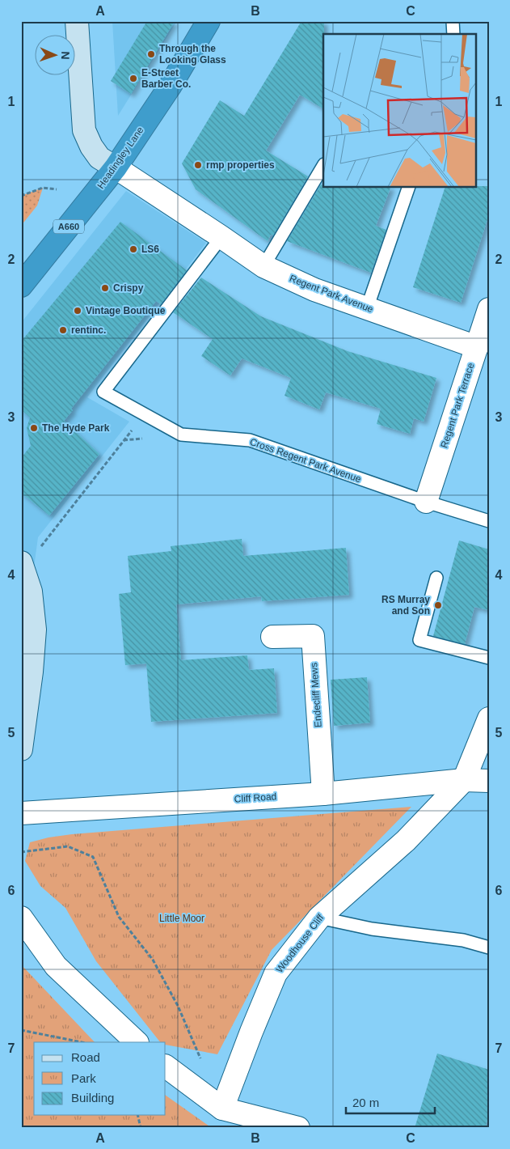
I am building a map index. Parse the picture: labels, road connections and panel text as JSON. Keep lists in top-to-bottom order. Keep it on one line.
{"streets":{"highway":["Headingley Lane","A660"],"street":["Regent Park Avenue","Regent Park Terrace","Endecliff Mews","Cliff Road","Woodhouse Cliff"],"lane":["Cross Regent Park Avenue"]},"crossings":[["Headingley Lane","Regent Park Avenue"],["Regent Park Avenue","Regent Park Terrace"],["Regent Park Avenue","Cross Regent Park Avenue"],["Regent Park Terrace","Cross Regent Park Avenue"],["Endecliff Mews","Cliff Road"],["Cliff Road","Woodhouse Cliff"]],"parks":["Little Moor"],"places":["Through the Looking Glass","E-Street Barber Co.","rmp properties","LS6","Crispy","Vintage Boutique","rentinc.","The Hyde Park","RS Murray and Son"],"legend":["Road","Park","Building"],"scale_bar":"20 m","north":"right","grid":{"columns":["A","B","C"],"rows":["1","2","3","4","5","6","7"]}}
